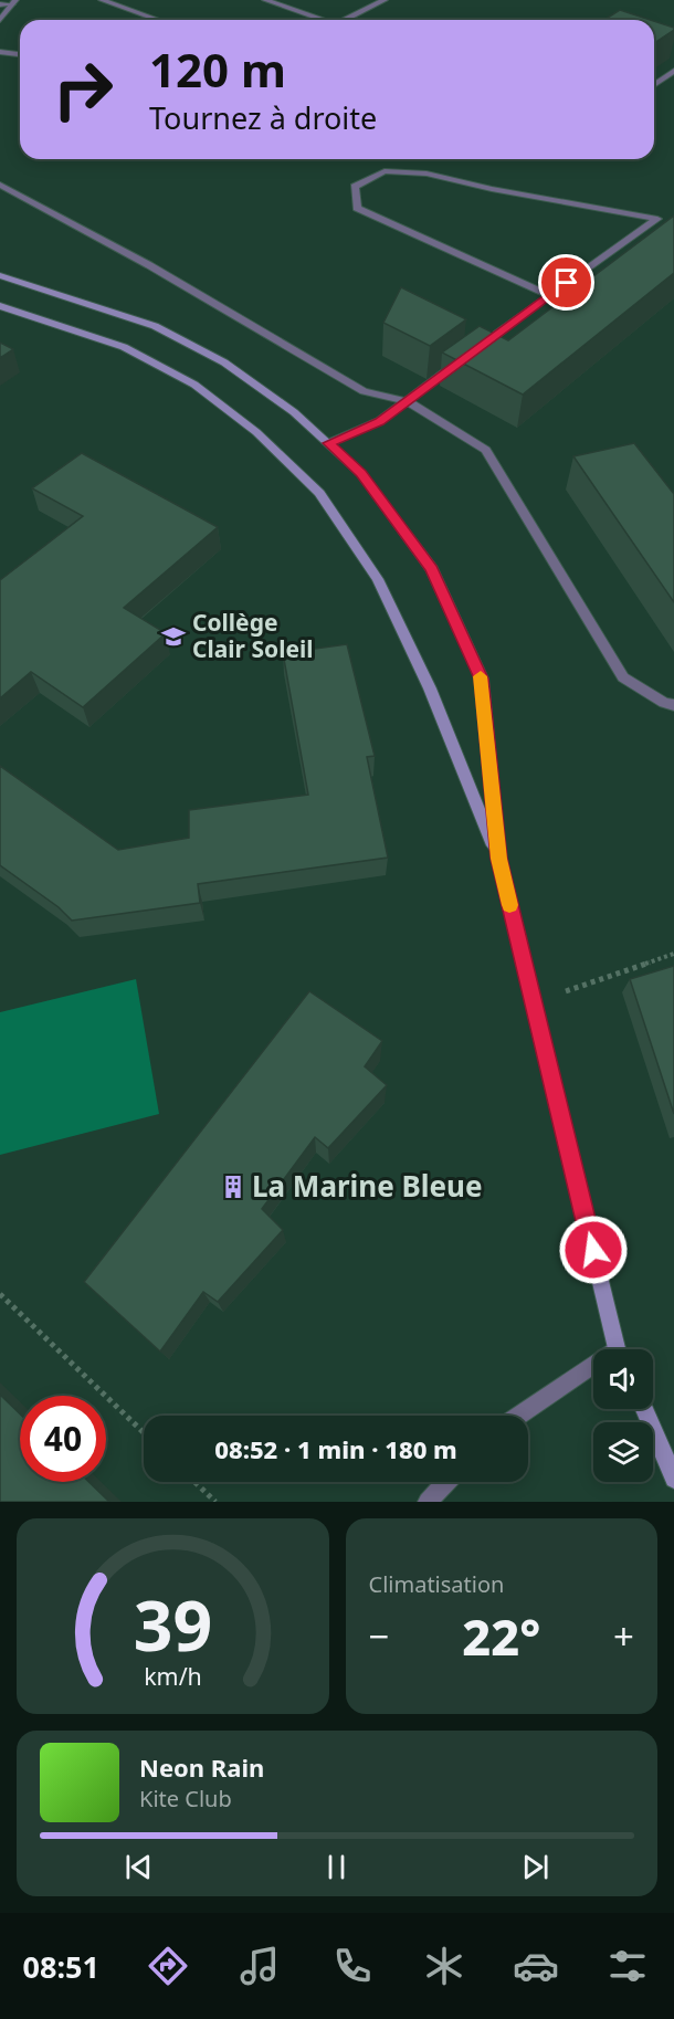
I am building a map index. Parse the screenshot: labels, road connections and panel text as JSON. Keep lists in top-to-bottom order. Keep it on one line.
{"places":{"school or university":["Collège Clair Soleil"],"building":["La Marine Bleue"]},"page":{"turn":["120 m","Tournez à droite"],"limit":"40","trip":"08:52 · 1 min · 180 m","tile":"Climatisation","heat":["−","22°","+"],"song":["Neon Rain","Kite Club"],"tabs":"08:51","gauge":["39","km/h"]}}
